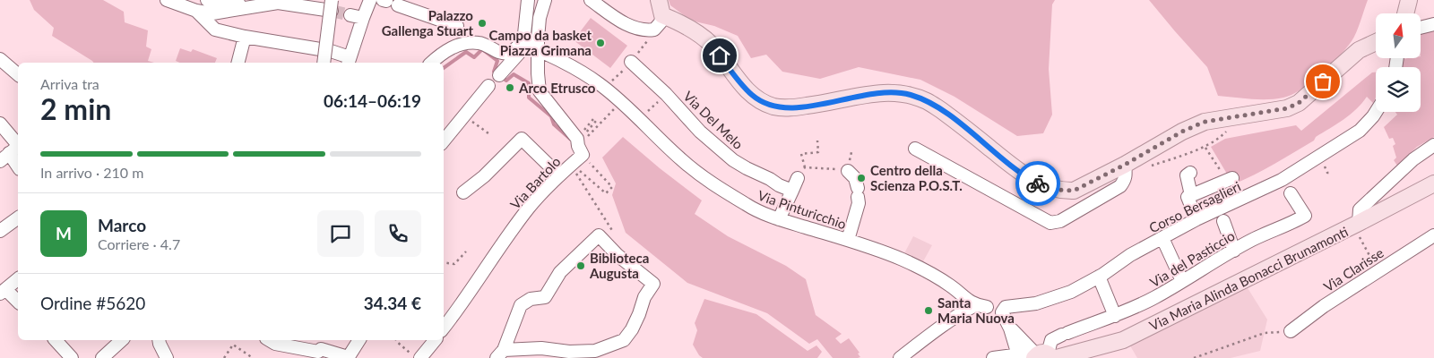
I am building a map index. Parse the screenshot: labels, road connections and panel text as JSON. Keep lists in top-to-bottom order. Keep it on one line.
{"streets":{"main road":["Via Maria Alinda Bonacci Brunamonti"],"street":["Via Del Melo","Via Bartolo","Corso Bersaglieri","Via Pinturicchio","Via del Pasticcio","Via Clarisse"]},"crossings":[["Corso Bersaglieri","Via Pinturicchio"],["Corso Bersaglieri","Via del Pasticcio"],["Via del Pasticcio","Via Maria Alinda Bonacci Brunamonti"]],"places":["Palazzo Gallenga Stuart","Campo da basket Piazza Grimana","Arco Etrusco","Centro della Scienza P.O.S.T.","Biblioteca Augusta","Santa Maria Nuova"],"north":"top","page":{"heading":["2 min","Arriva tra","06:14–06:19"],"panel":["Marco","Corriere · 4.7","Ordine #5620","34.34 €"],"bar":"In arrivo · 210 m","round":"M"}}
